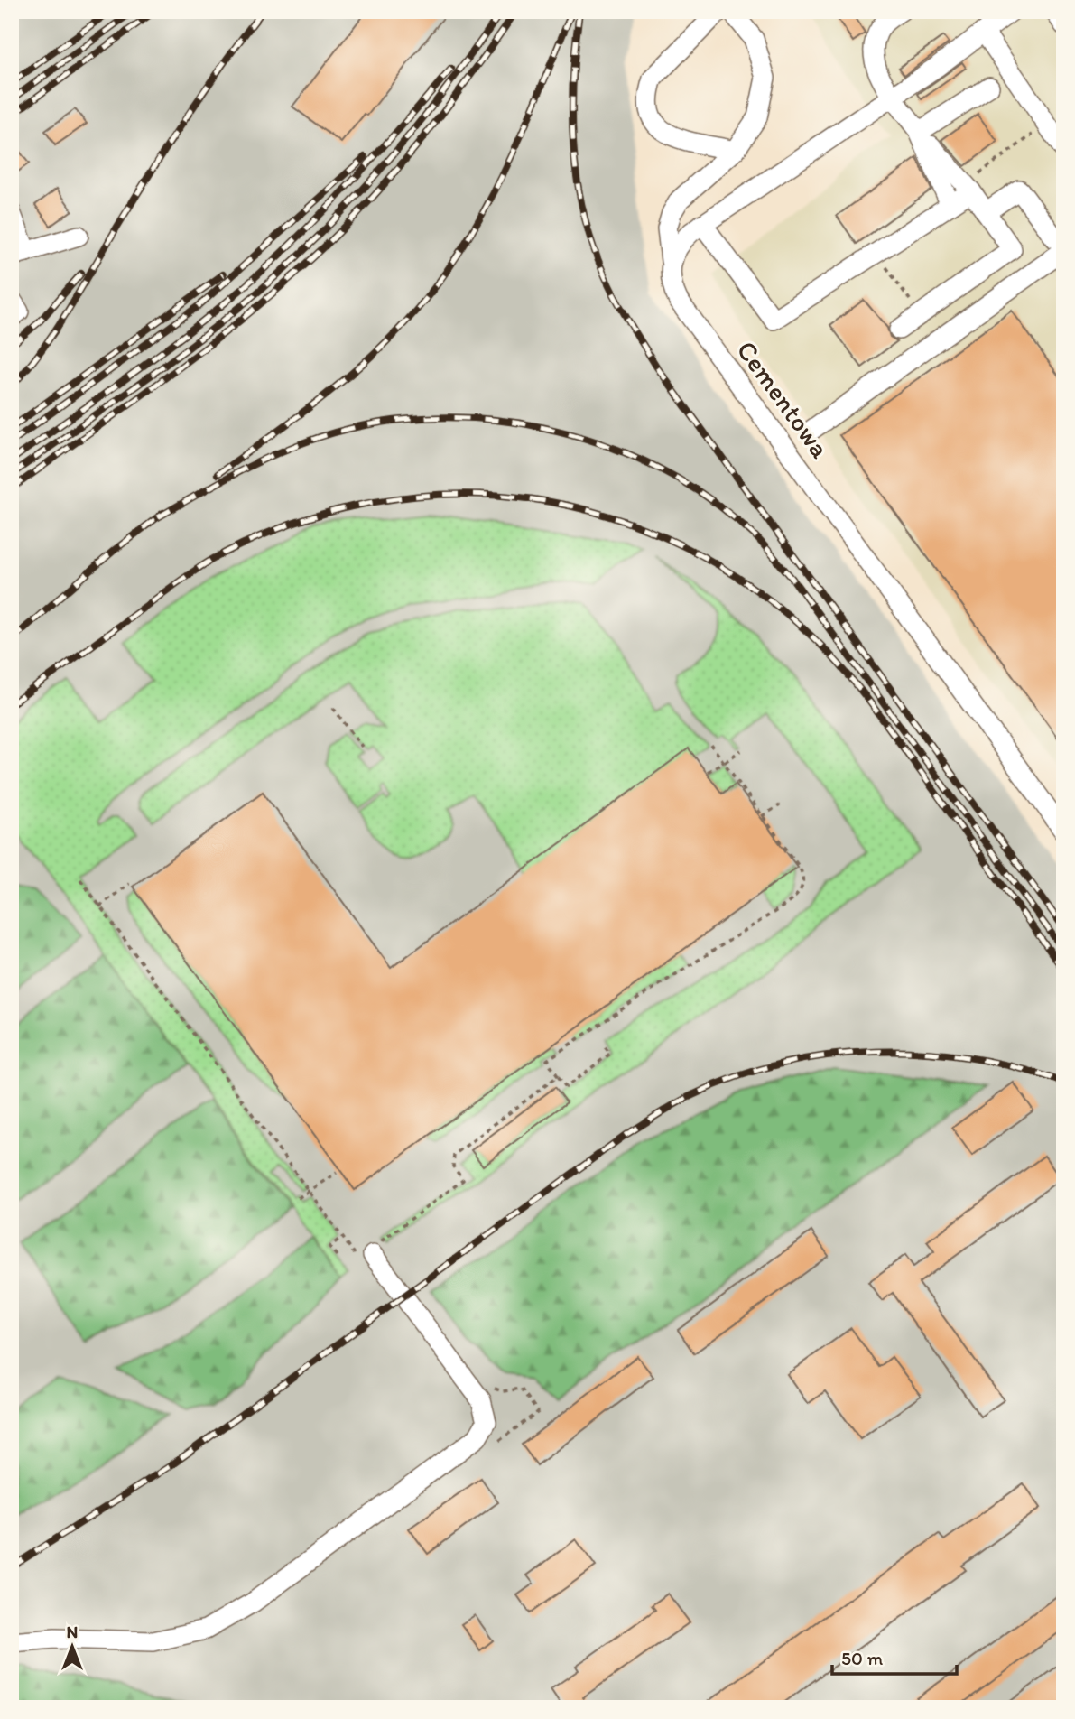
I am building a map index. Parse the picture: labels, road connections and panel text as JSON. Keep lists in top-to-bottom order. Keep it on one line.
{"streets":{"lane":["Cementowa"]},"scale_bar":"50 m","north":"top"}
